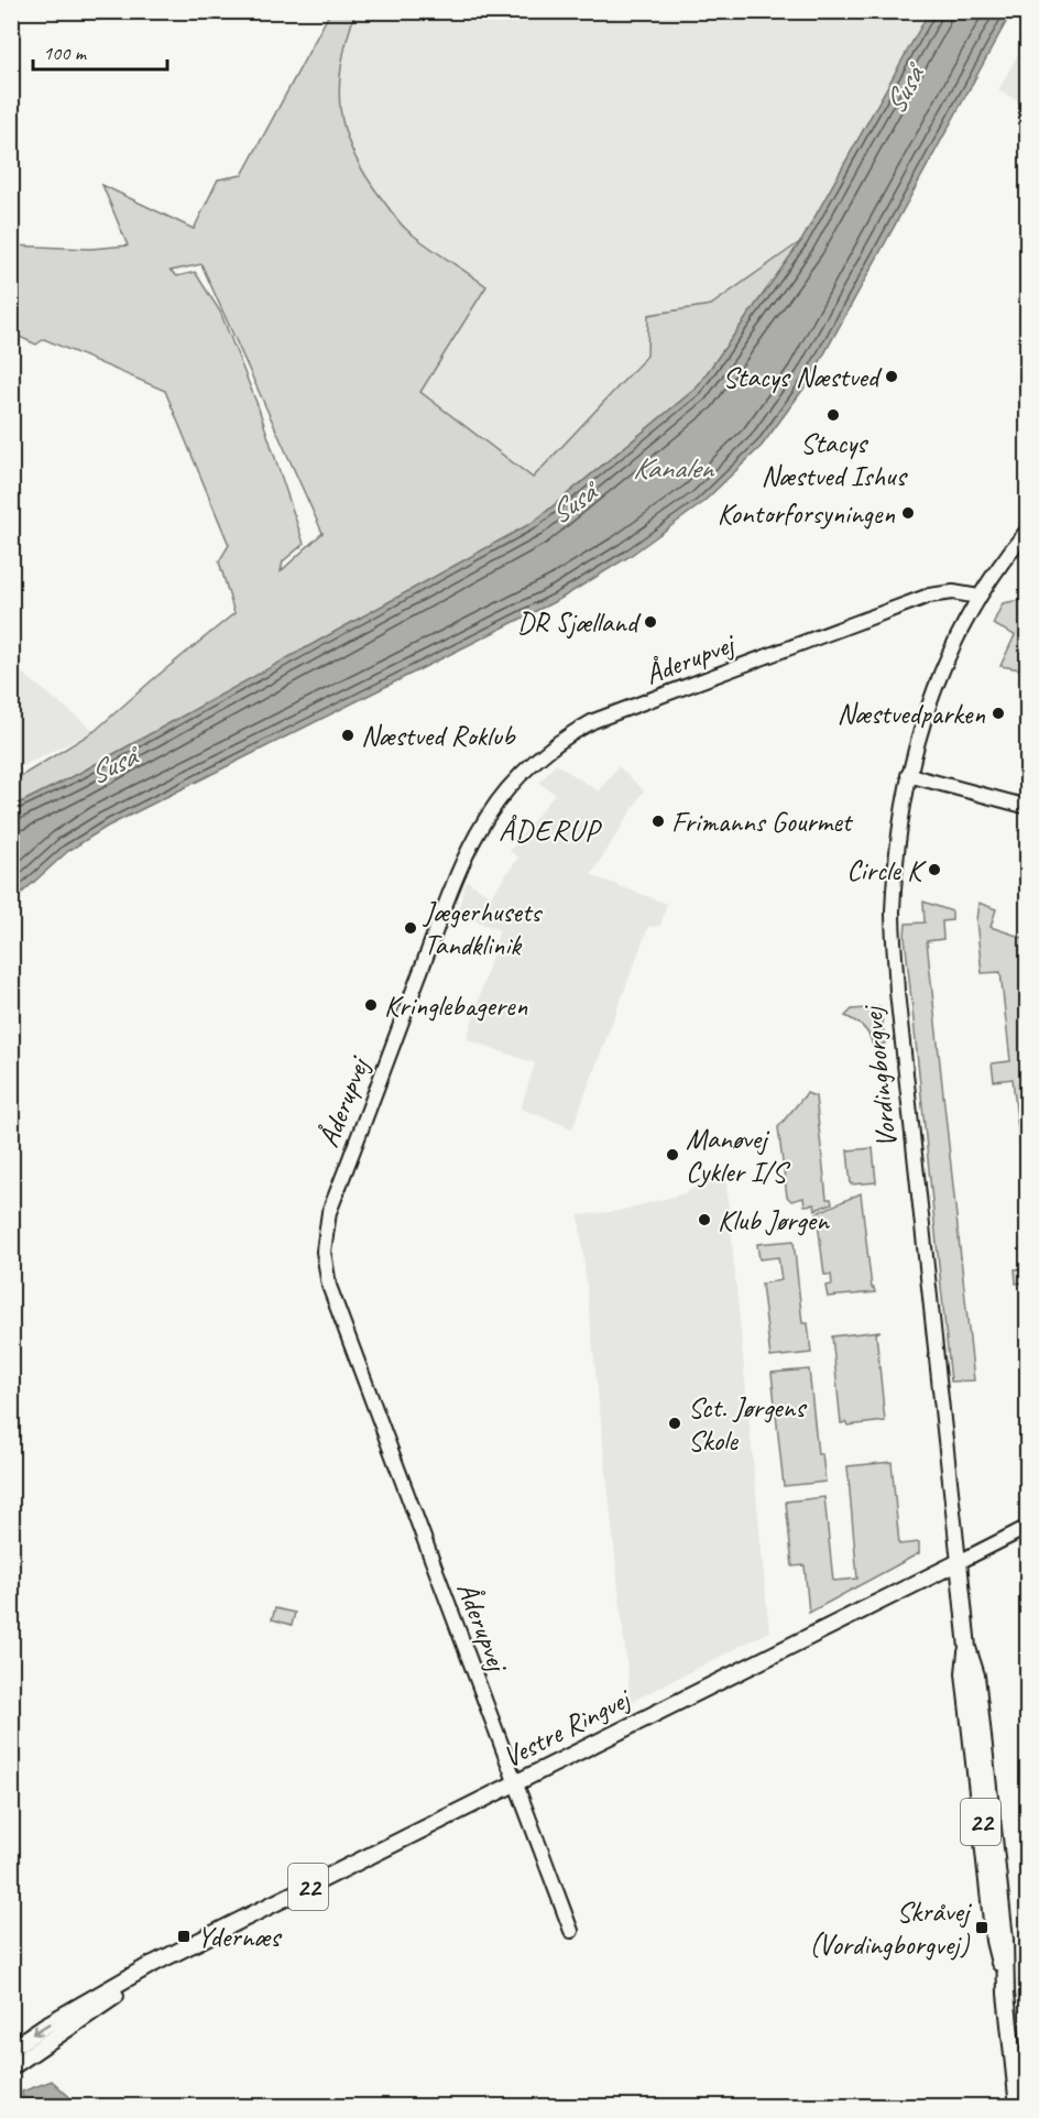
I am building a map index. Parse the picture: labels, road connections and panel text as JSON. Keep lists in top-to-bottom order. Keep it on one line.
{"streets":{"main road":["Vordingborgvej","Vestre Ringvej","22"],"street":["Åderupvej"]},"crossings":[["Åderupvej","Vordingborgvej"],["Åderupvej","Vestre Ringvej"],["Vordingborgvej","Vestre Ringvej"]],"districts":["ÅDERUP"],"water":["Suså","Kanalen"],"places":{"other":["Stacys Næstved","Stacys Næstved Ishus","Kontorforsyningen","DR Sjælland","Næstvedparken","Næstved Roklub","Frimanns Gourmet","Circle K","Jægerhusets Tandklinik","Kringlebageren","Manøvej Cykler I/S","Klub Jørgen","Sct. Jørgens Skole"],"transit":["Skråvej (Vordingborgvej)","Ydernæs"]},"scale_bar":"100 m"}
